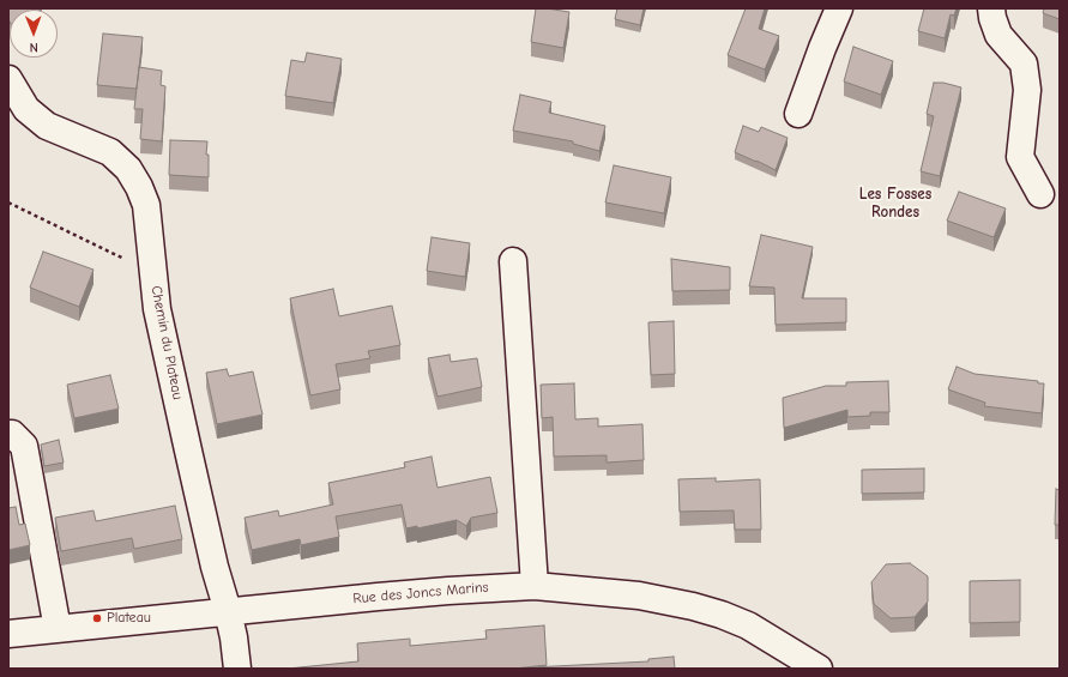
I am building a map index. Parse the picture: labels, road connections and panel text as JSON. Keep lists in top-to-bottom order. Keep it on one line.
{"streets":{"street":["Chemin du Plateau","Rue des Joncs Marins"]},"crossings":[["Chemin du Plateau","Rue des Joncs Marins"]],"districts":["Les Fosses Rondes"],"places":["Plateau"],"north":"bottom"}
